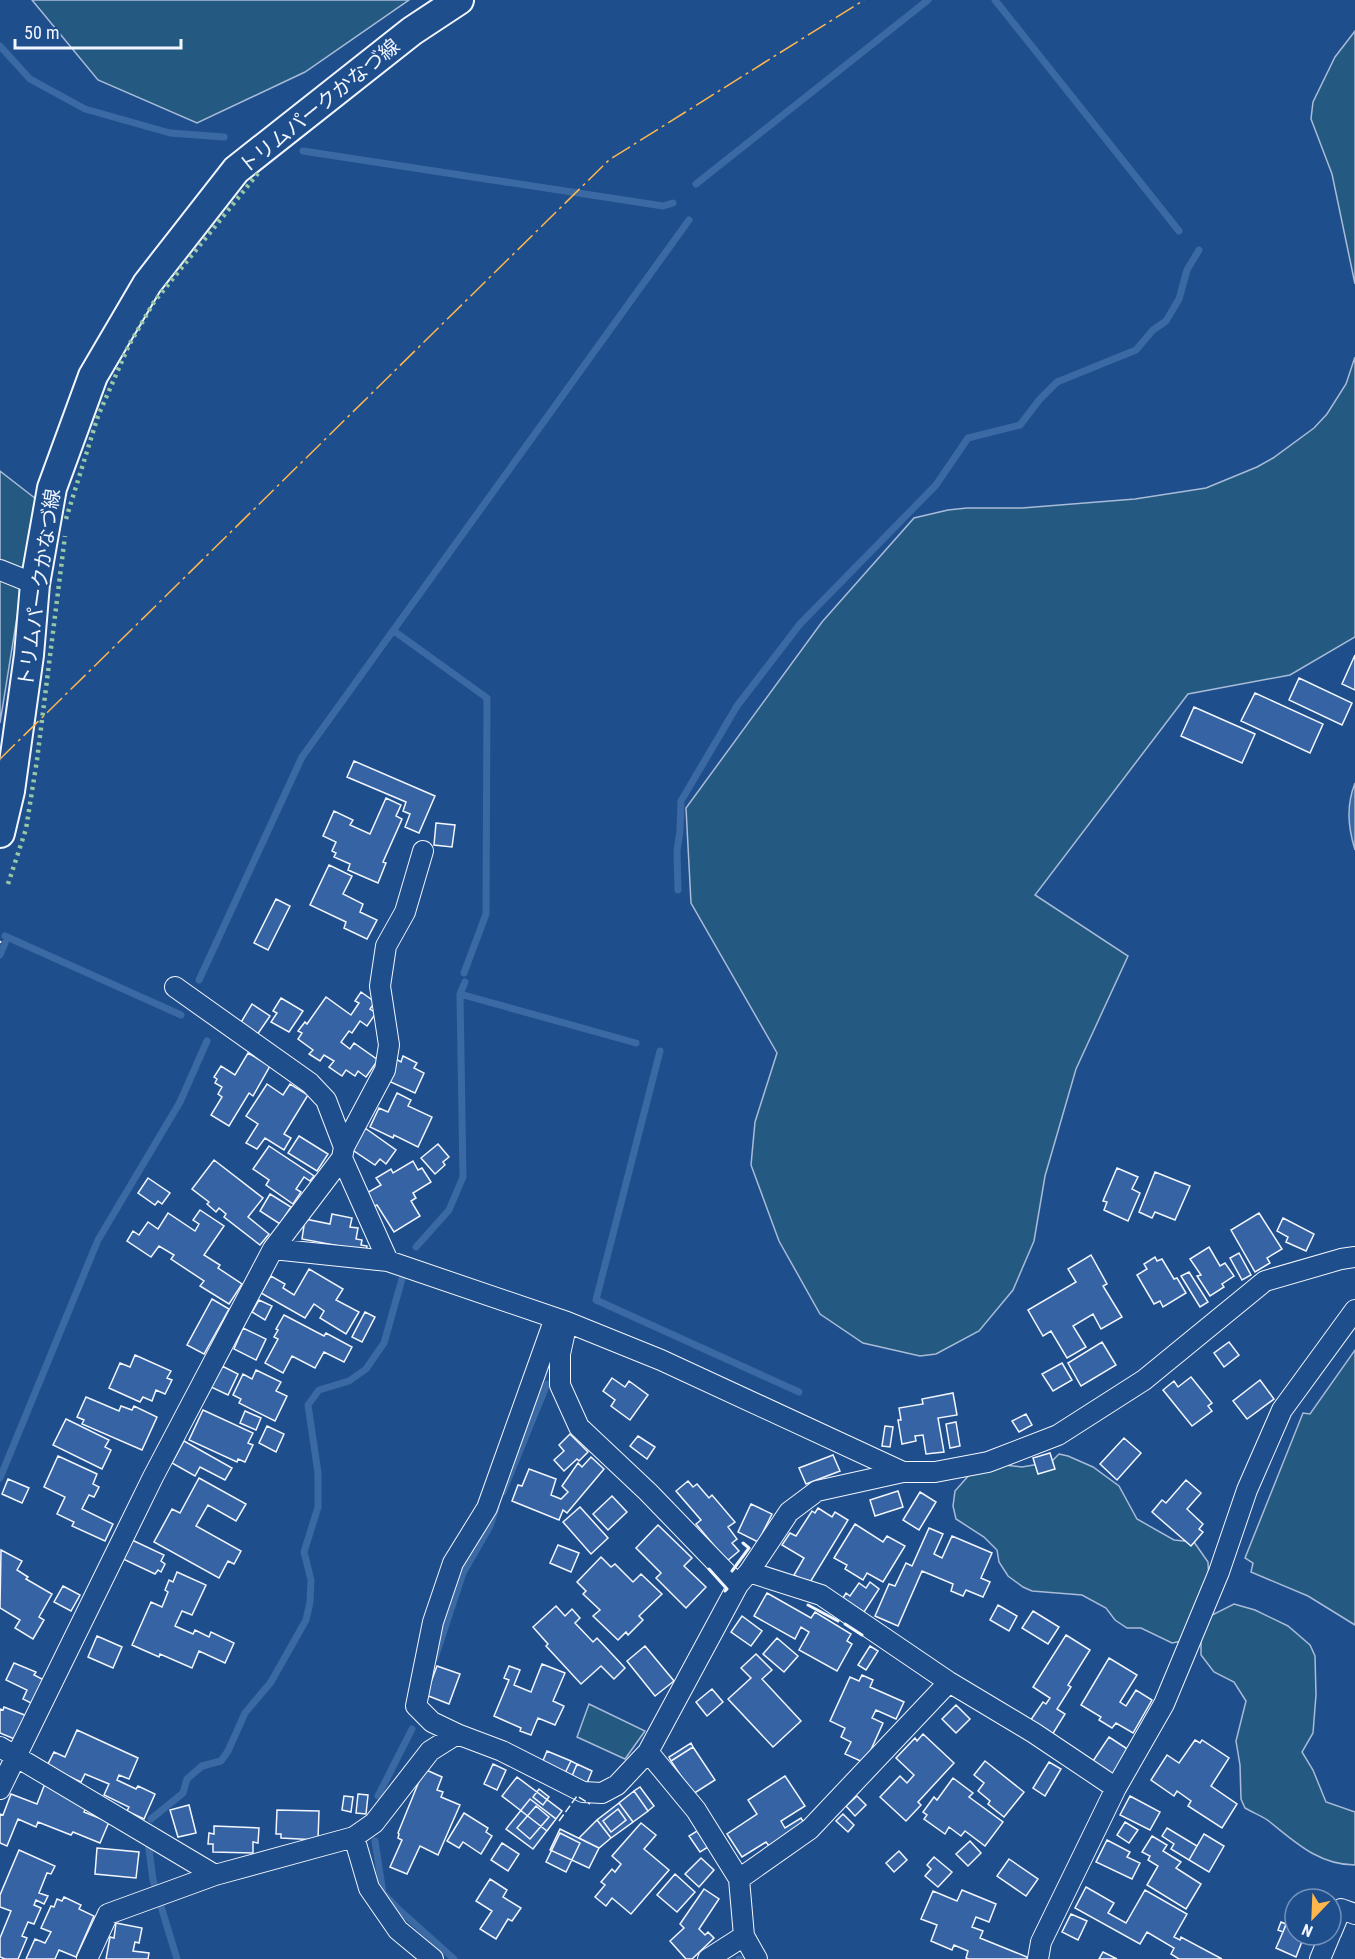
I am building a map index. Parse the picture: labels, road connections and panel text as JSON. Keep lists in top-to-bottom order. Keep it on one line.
{"streets":{"main road":["トリムパークかなづ線"]},"scale_bar":"50 m","north":"bottom left"}
